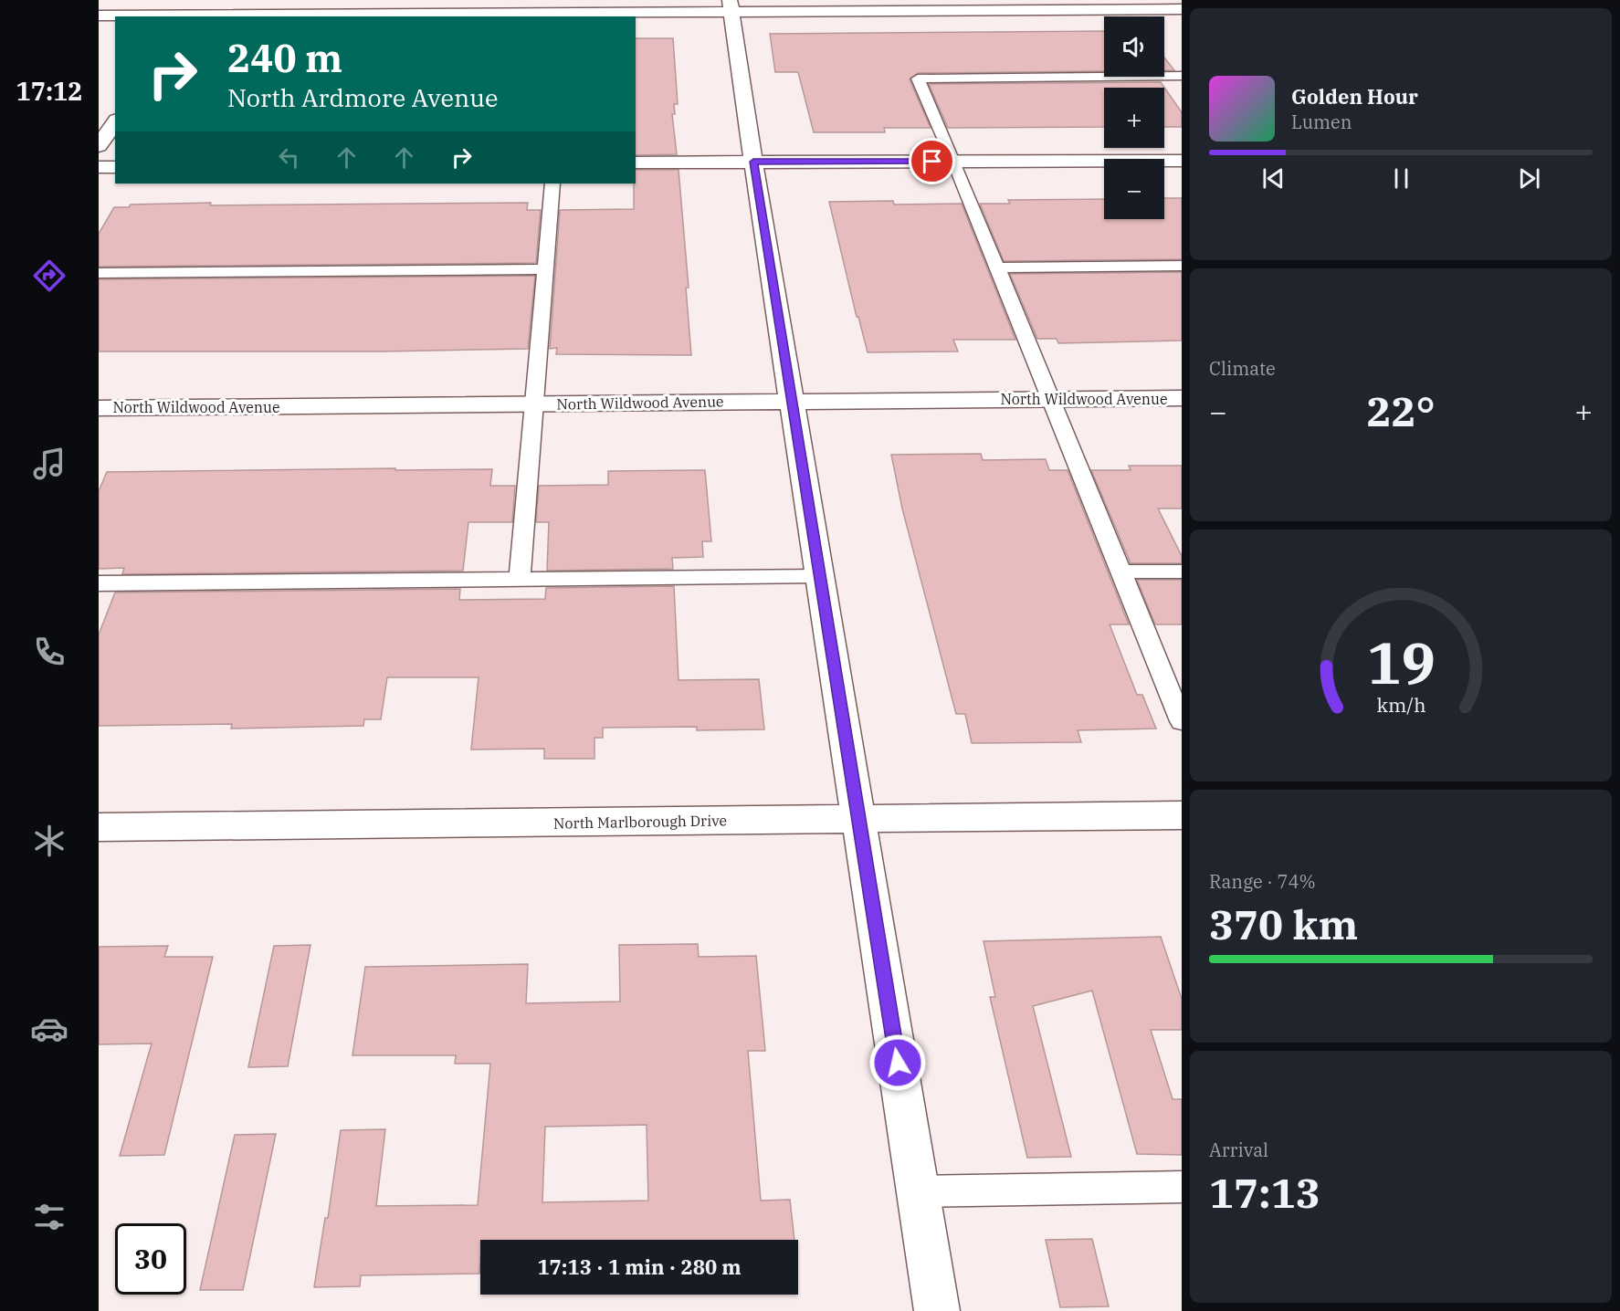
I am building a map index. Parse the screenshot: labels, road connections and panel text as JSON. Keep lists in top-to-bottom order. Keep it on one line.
{"streets":{"street":["North Wildwood Avenue","North Marlborough Drive"]},"page":{"tabs":"17:12","map_buttons":["+","−"],"turn":["240 m","North Ardmore Avenue"],"song":["Golden Hour","Lumen"],"tile":["Climate",["Range · 74%","370 km"],["Arrival","17:13"]],"heat":["−","22°","+"],"limit":"30","trip":"17:13 · 1 min · 280 m","gauge":["19","km/h"]}}
